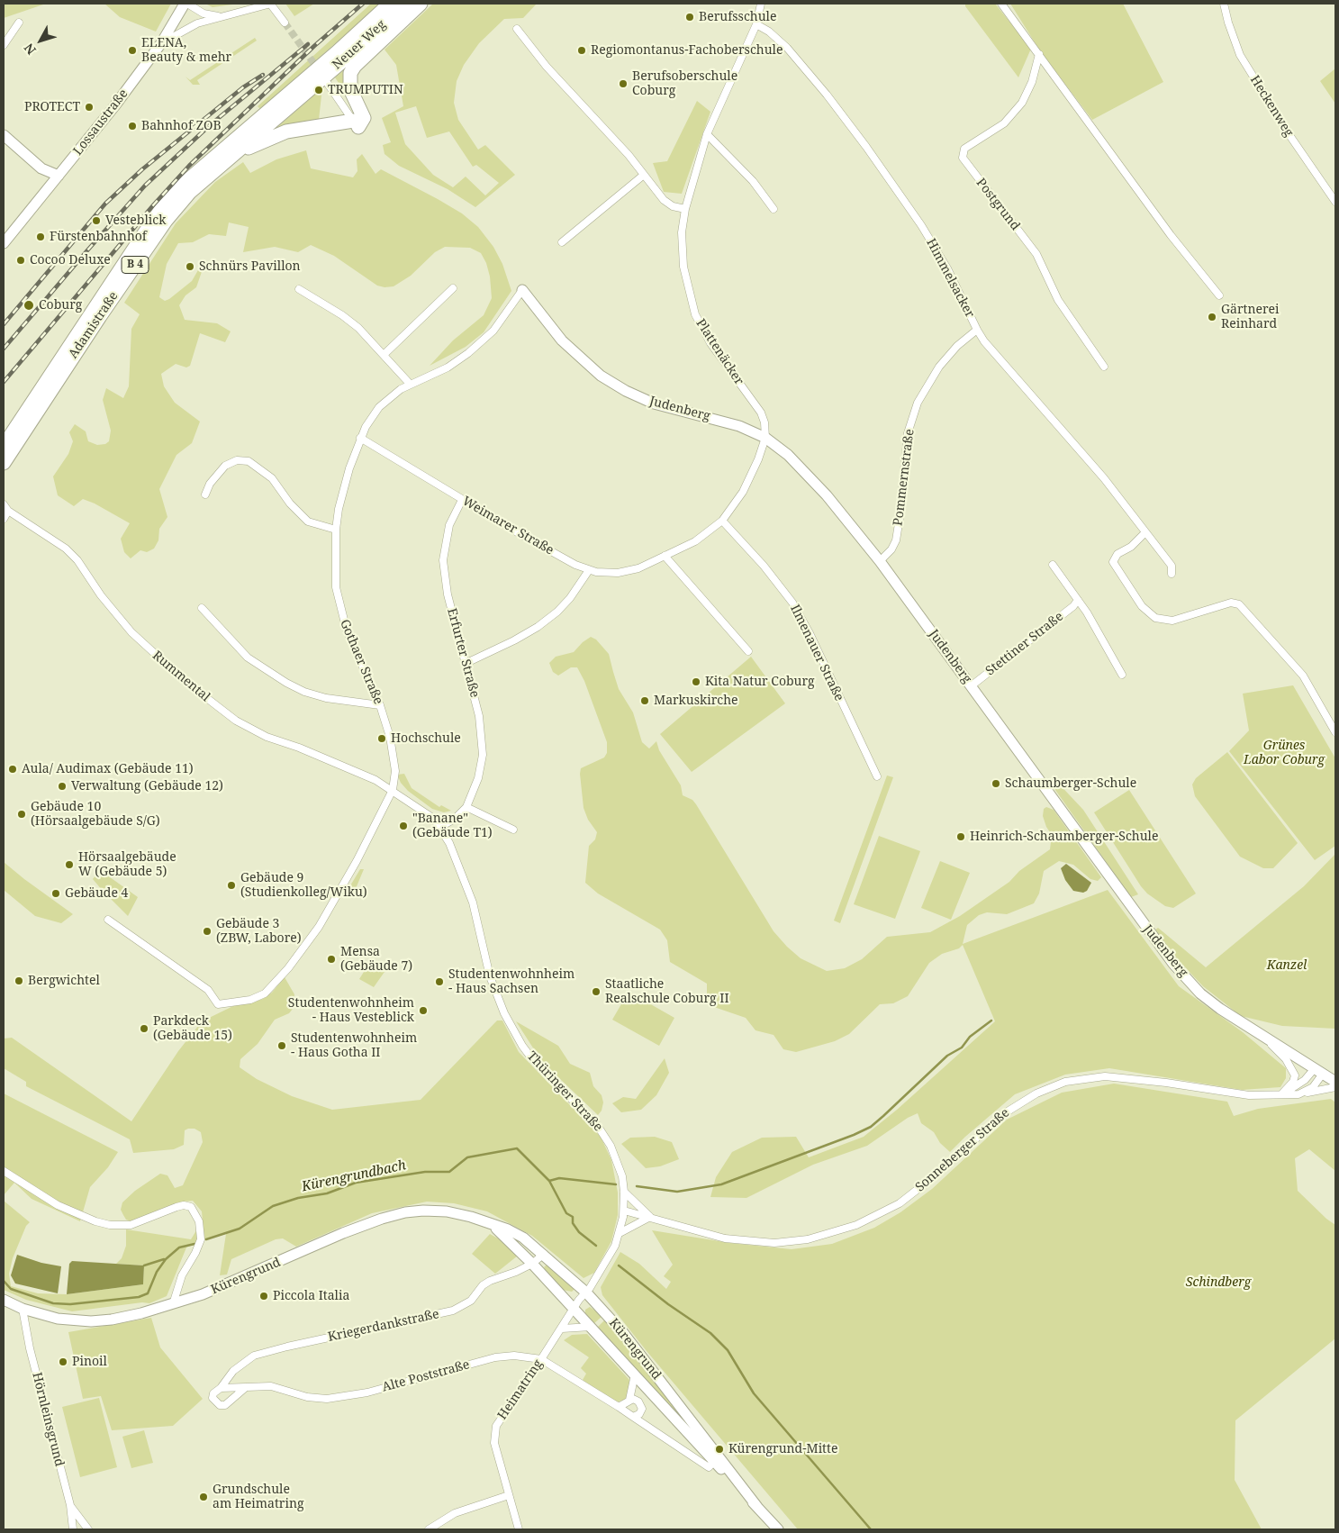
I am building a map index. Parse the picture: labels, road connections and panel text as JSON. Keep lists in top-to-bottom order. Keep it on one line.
{"streets":{"highway":["Neuer Weg","B 4","Adamistraße"],"street":["Heckenweg","Lossaustraße","Postgrund","Himmelsacker","Plattenäcker","Judenberg","Pommernstraße","Weimarer Straße","Stettiner Straße","Erfurter Straße","Ilmenauer Straße","Gothaer Straße","Rummental","Thüringer Straße","Sonneberger Straße","Kürengrund","Kriegerdankstraße","Alte Poststraße","Heimatring","Hörnleinsgrund"]},"crossings":[["Neuer Weg","Adamistraße"],["B 4","Adamistraße"],["Himmelsacker","Plattenäcker"],["Himmelsacker","Pommernstraße"],["Plattenäcker","Judenberg"],["Plattenäcker","Weimarer Straße"],["Judenberg","Pommernstraße"],["Judenberg","Weimarer Straße"],["Judenberg","Stettiner Straße"],["Judenberg","Gothaer Straße"],["Judenberg","Sonneberger Straße"],["Weimarer Straße","Erfurter Straße"],["Weimarer Straße","Ilmenauer Straße"],["Weimarer Straße","Gothaer Straße"],["Erfurter Straße","Thüringer Straße"],["Gothaer Straße","Rummental"],["Gothaer Straße","Thüringer Straße"],["Rummental","Thüringer Straße"],["Thüringer Straße","Sonneberger Straße"],["Thüringer Straße","Kürengrund"],["Thüringer Straße","Heimatring"],["Kürengrund","Kriegerdankstraße"],["Kürengrund","Alte Poststraße"],["Kürengrund","Heimatring"],["Kürengrund","Hörnleinsgrund"],["Kriegerdankstraße","Alte Poststraße"],["Alte Poststraße","Heimatring"]],"water":["Kürengrundbach"],"parks":["Grünes Labor Coburg","Kanzel","Schindberg"],"places":["Berufsschule","ELENA, Beauty & mehr","Regiomontanus-Fachoberschule","Berufsoberschule Coburg","TRUMPUTIN","PROTECT","Bahnhof ZOB","Vesteblick","Fürstenbahnhof","Cocoo Deluxe","Schnürs Pavillon","Coburg","Gärtnerei Reinhard","Kita Natur Coburg","Markuskirche","Hochschule","Aula/ Audimax (Gebäude 11)","Schaumberger-Schule","Verwaltung (Gebäude 12)","Gebäude 10 (Hörsaalgebäude S/G)","\"Banane\" (Gebäude T1)","Heinrich-Schaumberger-Schule","Hörsaalgebäude W (Gebäude 5)","Gebäude 9 (Studienkolleg/Wiku)","Gebäude 4","Gebäude 3 (ZBW, Labore)","Mensa (Gebäude 7)","Bergwichtel","Studentenwohnheim - Haus Sachsen","Staatliche Realschule Coburg II","Studentenwohnheim - Haus Vesteblick","Parkdeck (Gebäude 15)","Studentenwohnheim - Haus Gotha II","Piccola Italia","Pinoil","Kürengrund-Mitte","Grundschule am Heimatring"],"north":"bottom left"}
